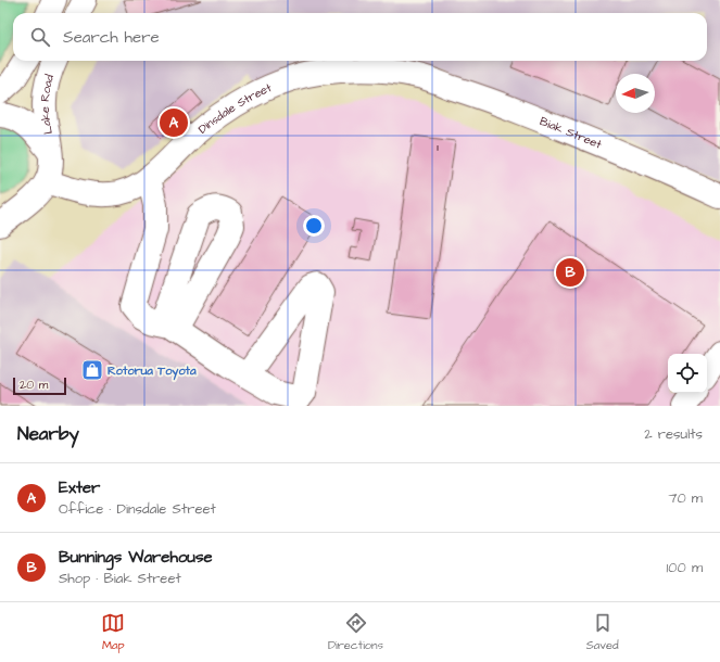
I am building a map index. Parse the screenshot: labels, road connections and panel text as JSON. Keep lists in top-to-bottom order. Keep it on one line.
{"streets":{"street":["Lake Road","Dinsdale Street","Biak Street"]},"crossings":[["Lake Road","Dinsdale Street"],["Dinsdale Street","Biak Street"]],"places":{"shop":["Rotorua Toyota"]},"house_numbers":["11"],"scale_bar":"20 m","north":"left","page":{"search":"Search here","pins":["A","B"],"scale":"20 m","heading":["Nearby","2 results"],"list":[{"mark":"A","name":"Exter","note":"Office · Dinsdale Street","value":"70 m"},{"mark":"B","name":"Bunnings Warehouse","note":"Shop · Biak Street","value":"100 m"}],"nav":["Map","Directions","Saved"]}}
